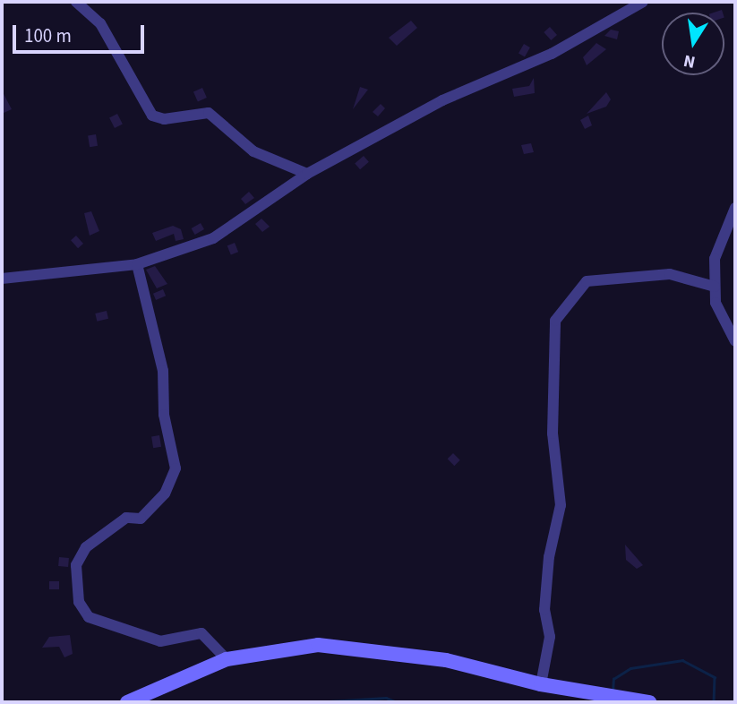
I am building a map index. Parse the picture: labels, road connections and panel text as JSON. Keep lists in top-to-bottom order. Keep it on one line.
{"scale_bar":"100 m","north":"bottom"}
